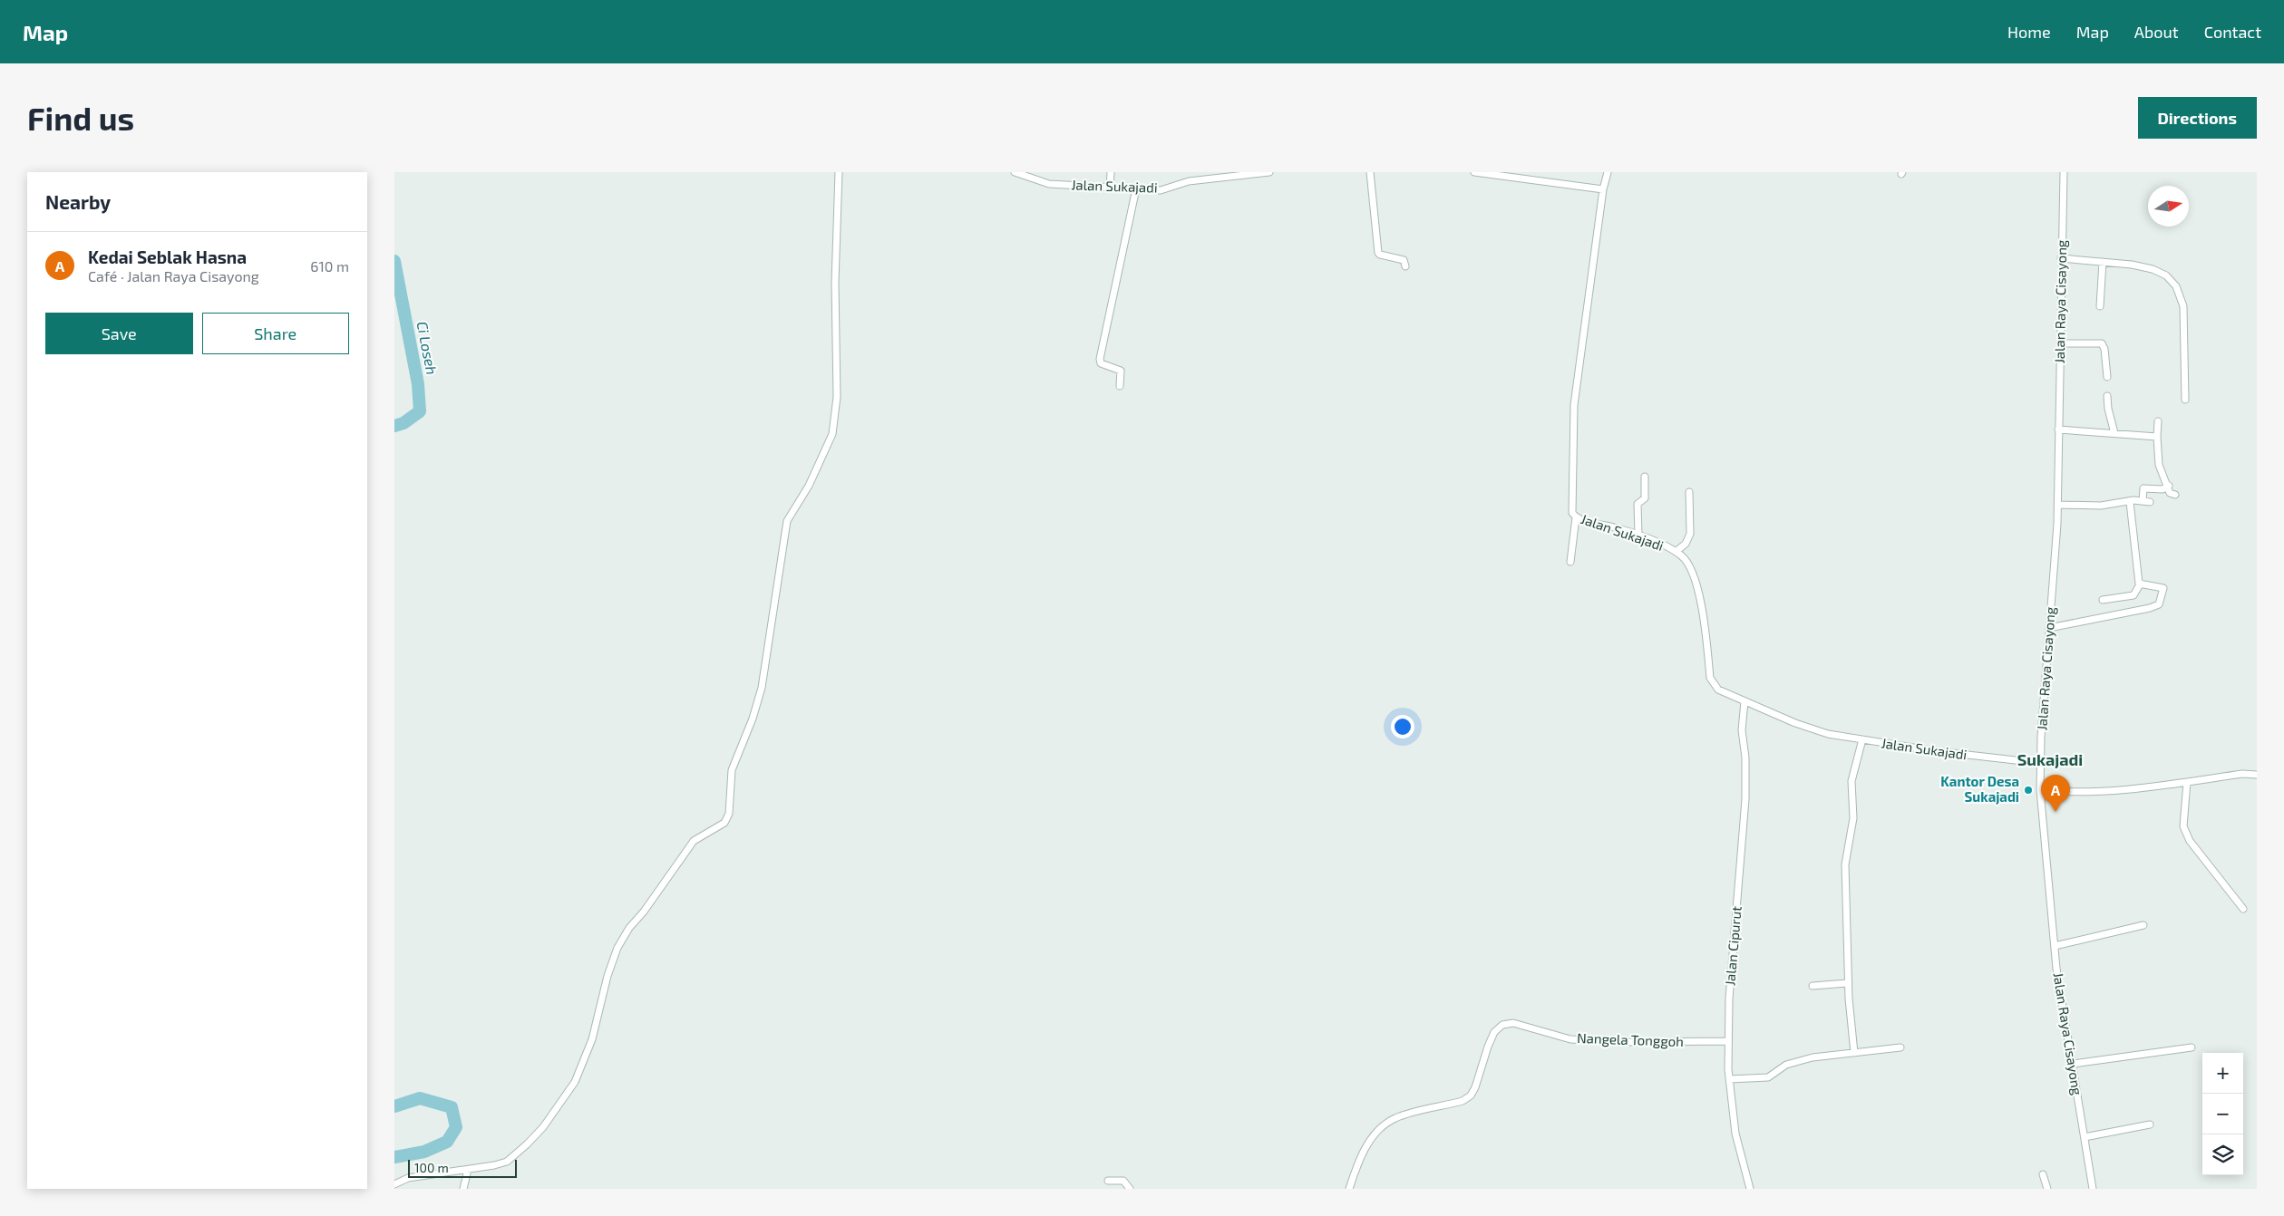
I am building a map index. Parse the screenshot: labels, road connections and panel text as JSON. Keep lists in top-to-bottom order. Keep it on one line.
{"streets":{"street":["Jalan Sukajadi","Jalan Raya Cisayong","Jalan Cipurut","Nangela Tonggoh"]},"crossings":[["Jalan Sukajadi","Jalan Raya Cisayong"],["Jalan Sukajadi","Jalan Cipurut"],["Jalan Cipurut","Nangela Tonggoh"]],"districts":["Sukajadi"],"water":["Ci Loseh"],"places":["Kantor Desa Sukajadi"],"scale_bar":"100 m","north":"right","page":{"header":"Map","nav":["Home","Map","About","Contact"],"buttons":["Directions",["Save","Share"]],"title":"Find us","heading":"Nearby","list":[{"mark":"A","name":"Kedai Seblak Hasna","note":"Café · Jalan Raya Cisayong","value":"610 m"}],"pins":"A","map_buttons":["+","−"],"scale":"100 m"}}
